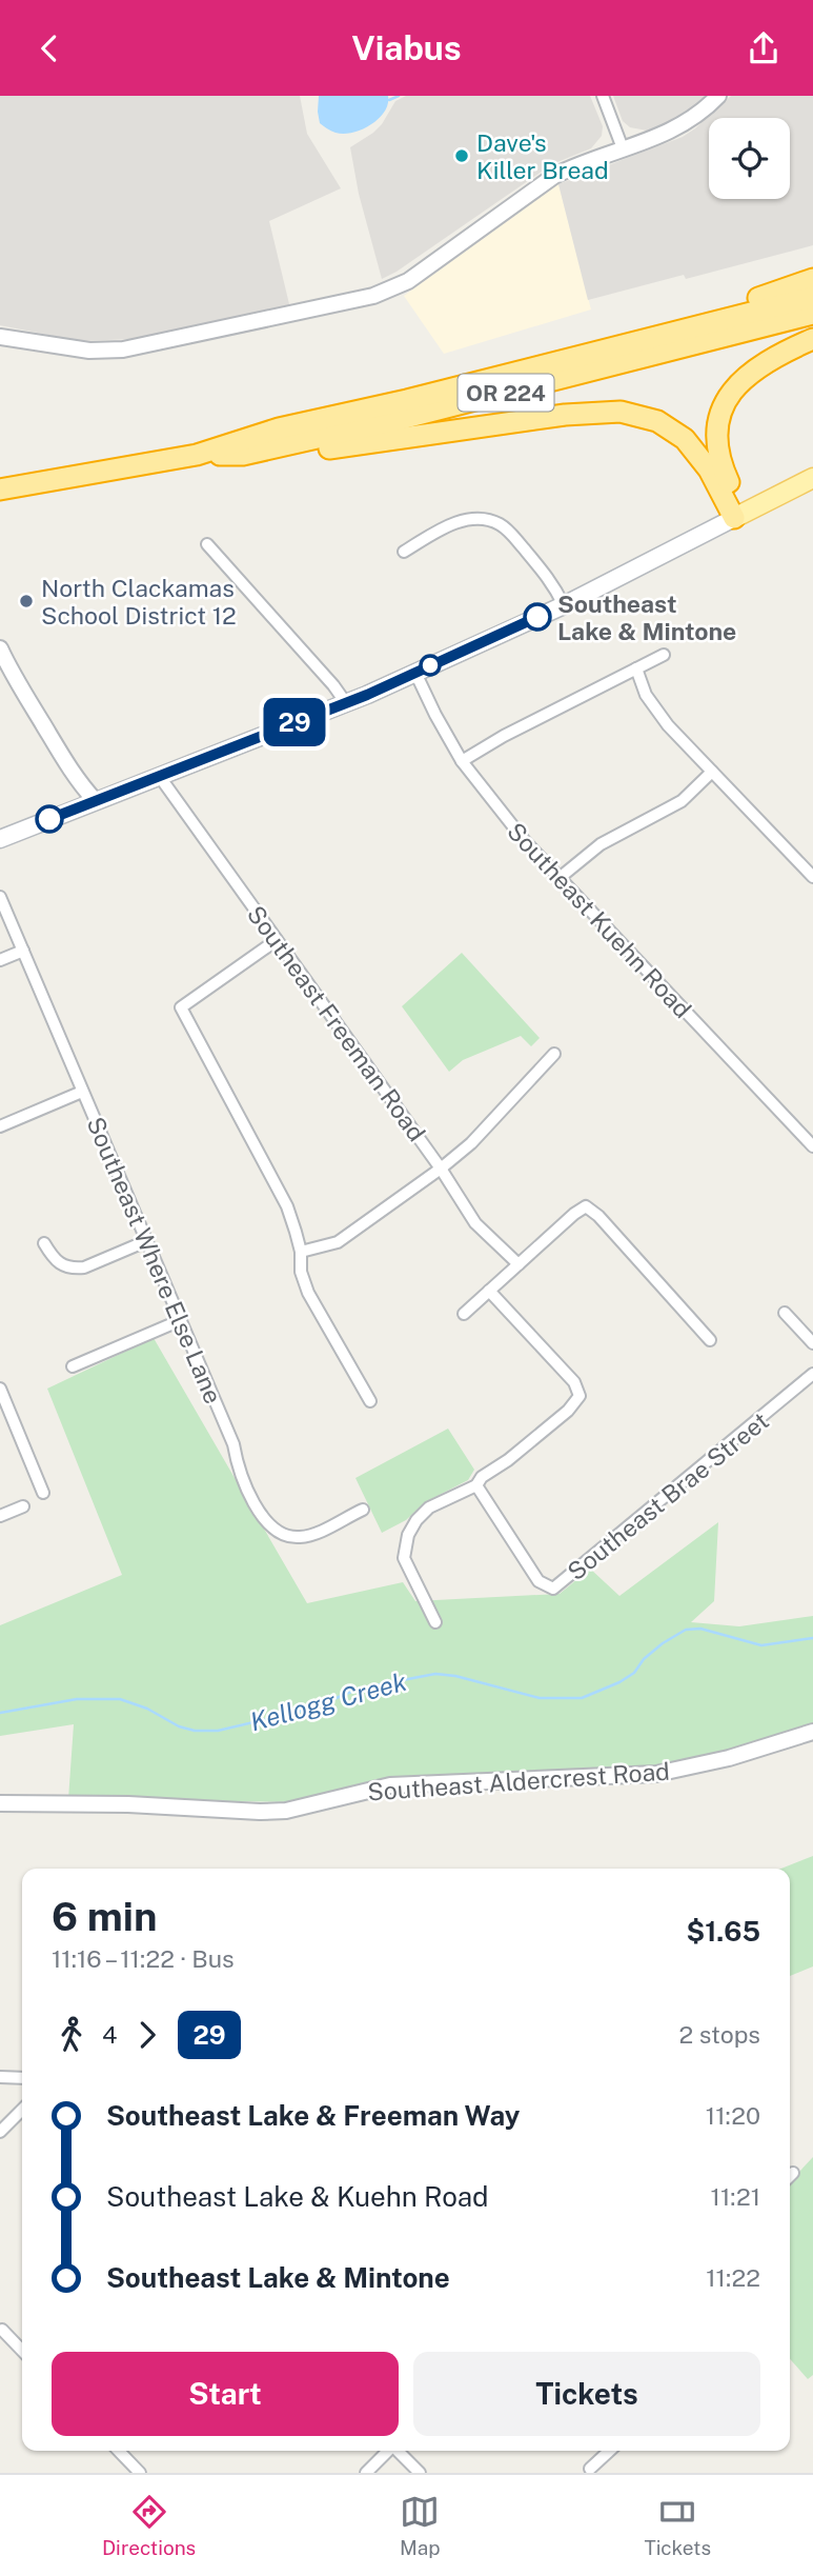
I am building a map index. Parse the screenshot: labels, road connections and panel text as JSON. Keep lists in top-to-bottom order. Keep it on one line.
{"streets":{"highway":["OR 224"],"street":["Southeast Kuehn Road","Southeast Freeman Road","Southeast Where Else Lane","Southeast Brae Street","Southeast Aldercrest Road"]},"water":["Kellogg Creek"],"places":["Dave's Killer Bread","North Clackamas School District 12","Southeast Lake & Mintone"],"lines":["bus line 29"],"page":{"header":"Viabus","on_map":"29","heading":["6 min","11:16 – 11:22 · Bus","$1.65"],"legs":["4","29","2 stops"],"list":[{"name":"Southeast Lake & Freeman Way","value":"11:20"},{"name":"Southeast Lake & Kuehn Road","value":"11:21"},{"name":"Southeast Lake & Mintone","value":"11:22"}],"buttons":["Start","Tickets"],"tabs":["Directions","Map","Tickets"]}}
